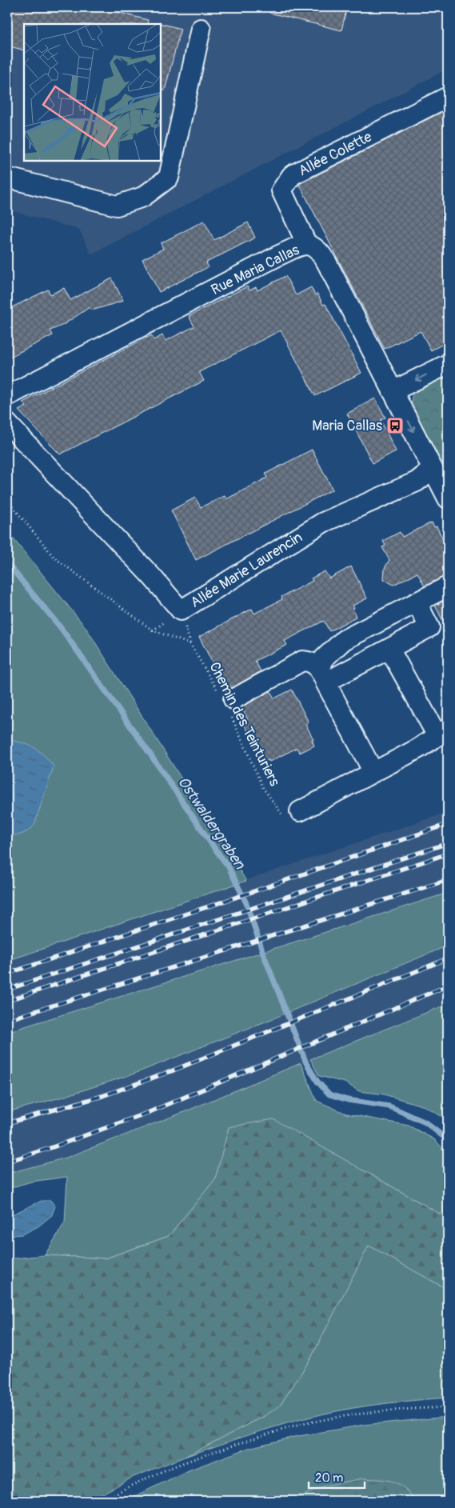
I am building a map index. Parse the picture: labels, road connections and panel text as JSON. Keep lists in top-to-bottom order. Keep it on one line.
{"streets":{"street":["Allée Colette","Rue Maria Callas","Allée Marie Laurencin"],"path":["Chemin des Teinturiers"]},"crossings":[["Allée Colette","Rue Maria Callas"],["Rue Maria Callas","Allée Marie Laurencin"]],"water":["Ostwaldergraben"],"places":{"bus stop":["Maria Callas"]},"scale_bar":"20 m"}
